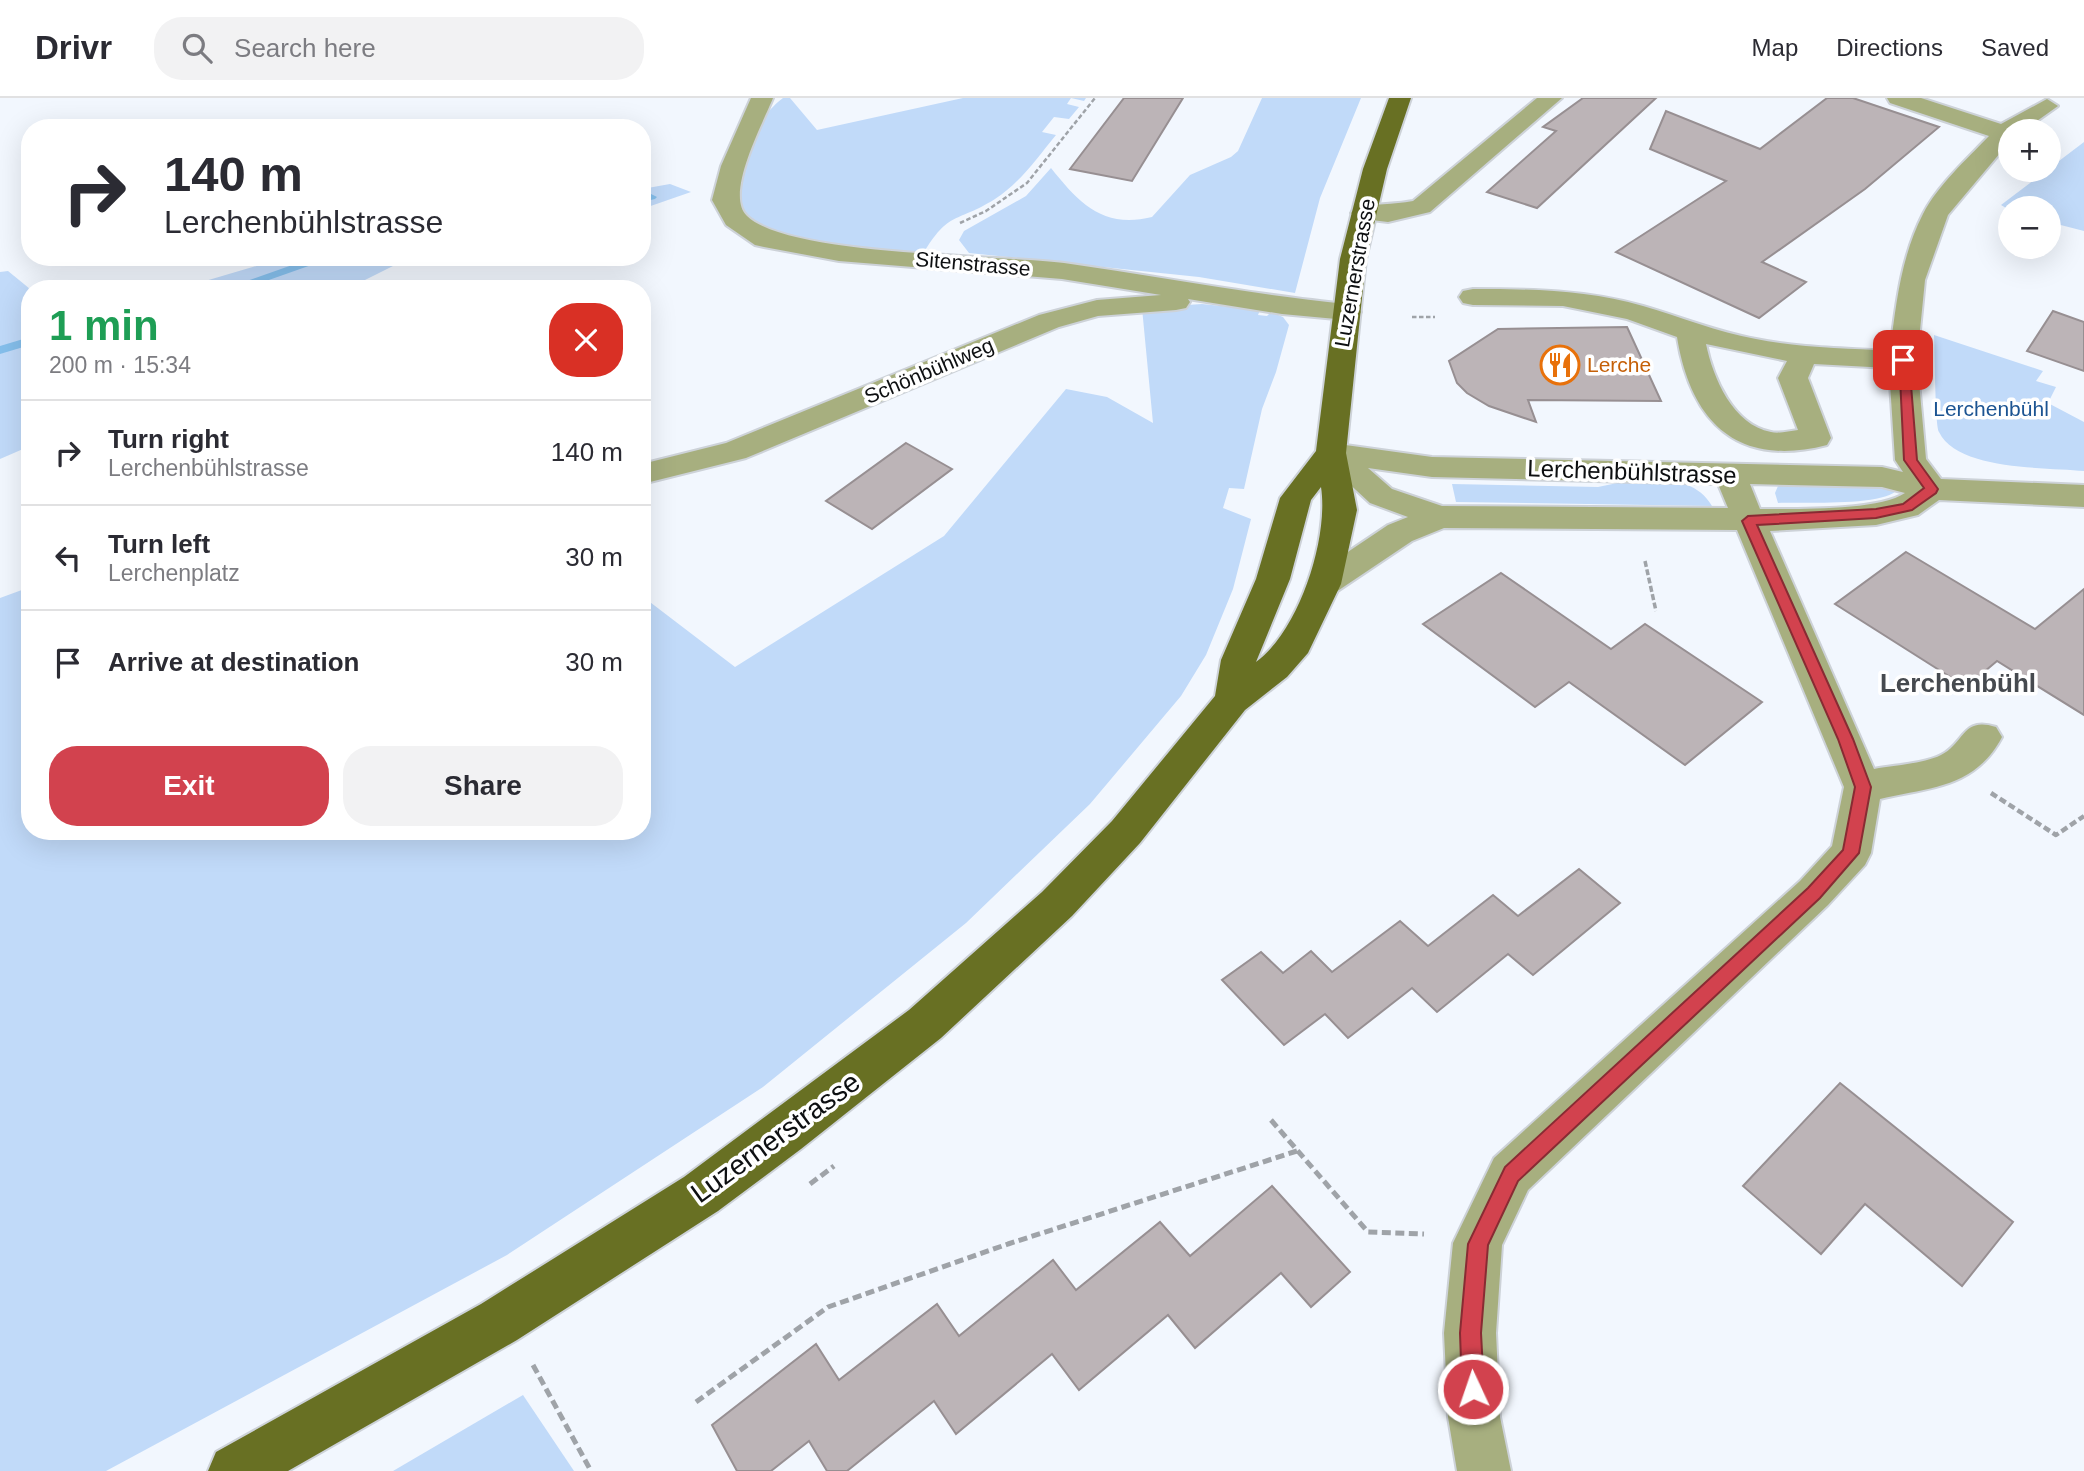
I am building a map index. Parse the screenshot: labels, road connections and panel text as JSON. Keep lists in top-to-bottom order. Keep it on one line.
{"streets":{"main road":["Luzernerstrasse"],"street":["Sitenstrasse","Schönbühlweg","Lerchenbühlstrasse"]},"crossings":[["Sitenstrasse","Luzernerstrasse"],["Sitenstrasse","Schönbühlweg"],["Luzernerstrasse","Lerchenbühlstrasse"]],"districts":["Lerchenbühl"],"parks":["Lerchenbühl"],"places":{"restaurant":["Lerche"]},"page":{"header":"Drivr","search":"Search here","nav":["Map","Directions","Saved"],"map_buttons":["+","−"],"turn":["140 m","Lerchenbühlstrasse"],"heading":["1 min","200 m · 15:34"],"list":[{"name":"Turn right","note":"Lerchenbühlstrasse","value":"140 m"},{"name":"Turn left","note":"Lerchenplatz","value":"30 m"},{"name":"Arrive at destination","value":"30 m"}],"buttons":["Exit","Share"]}}
